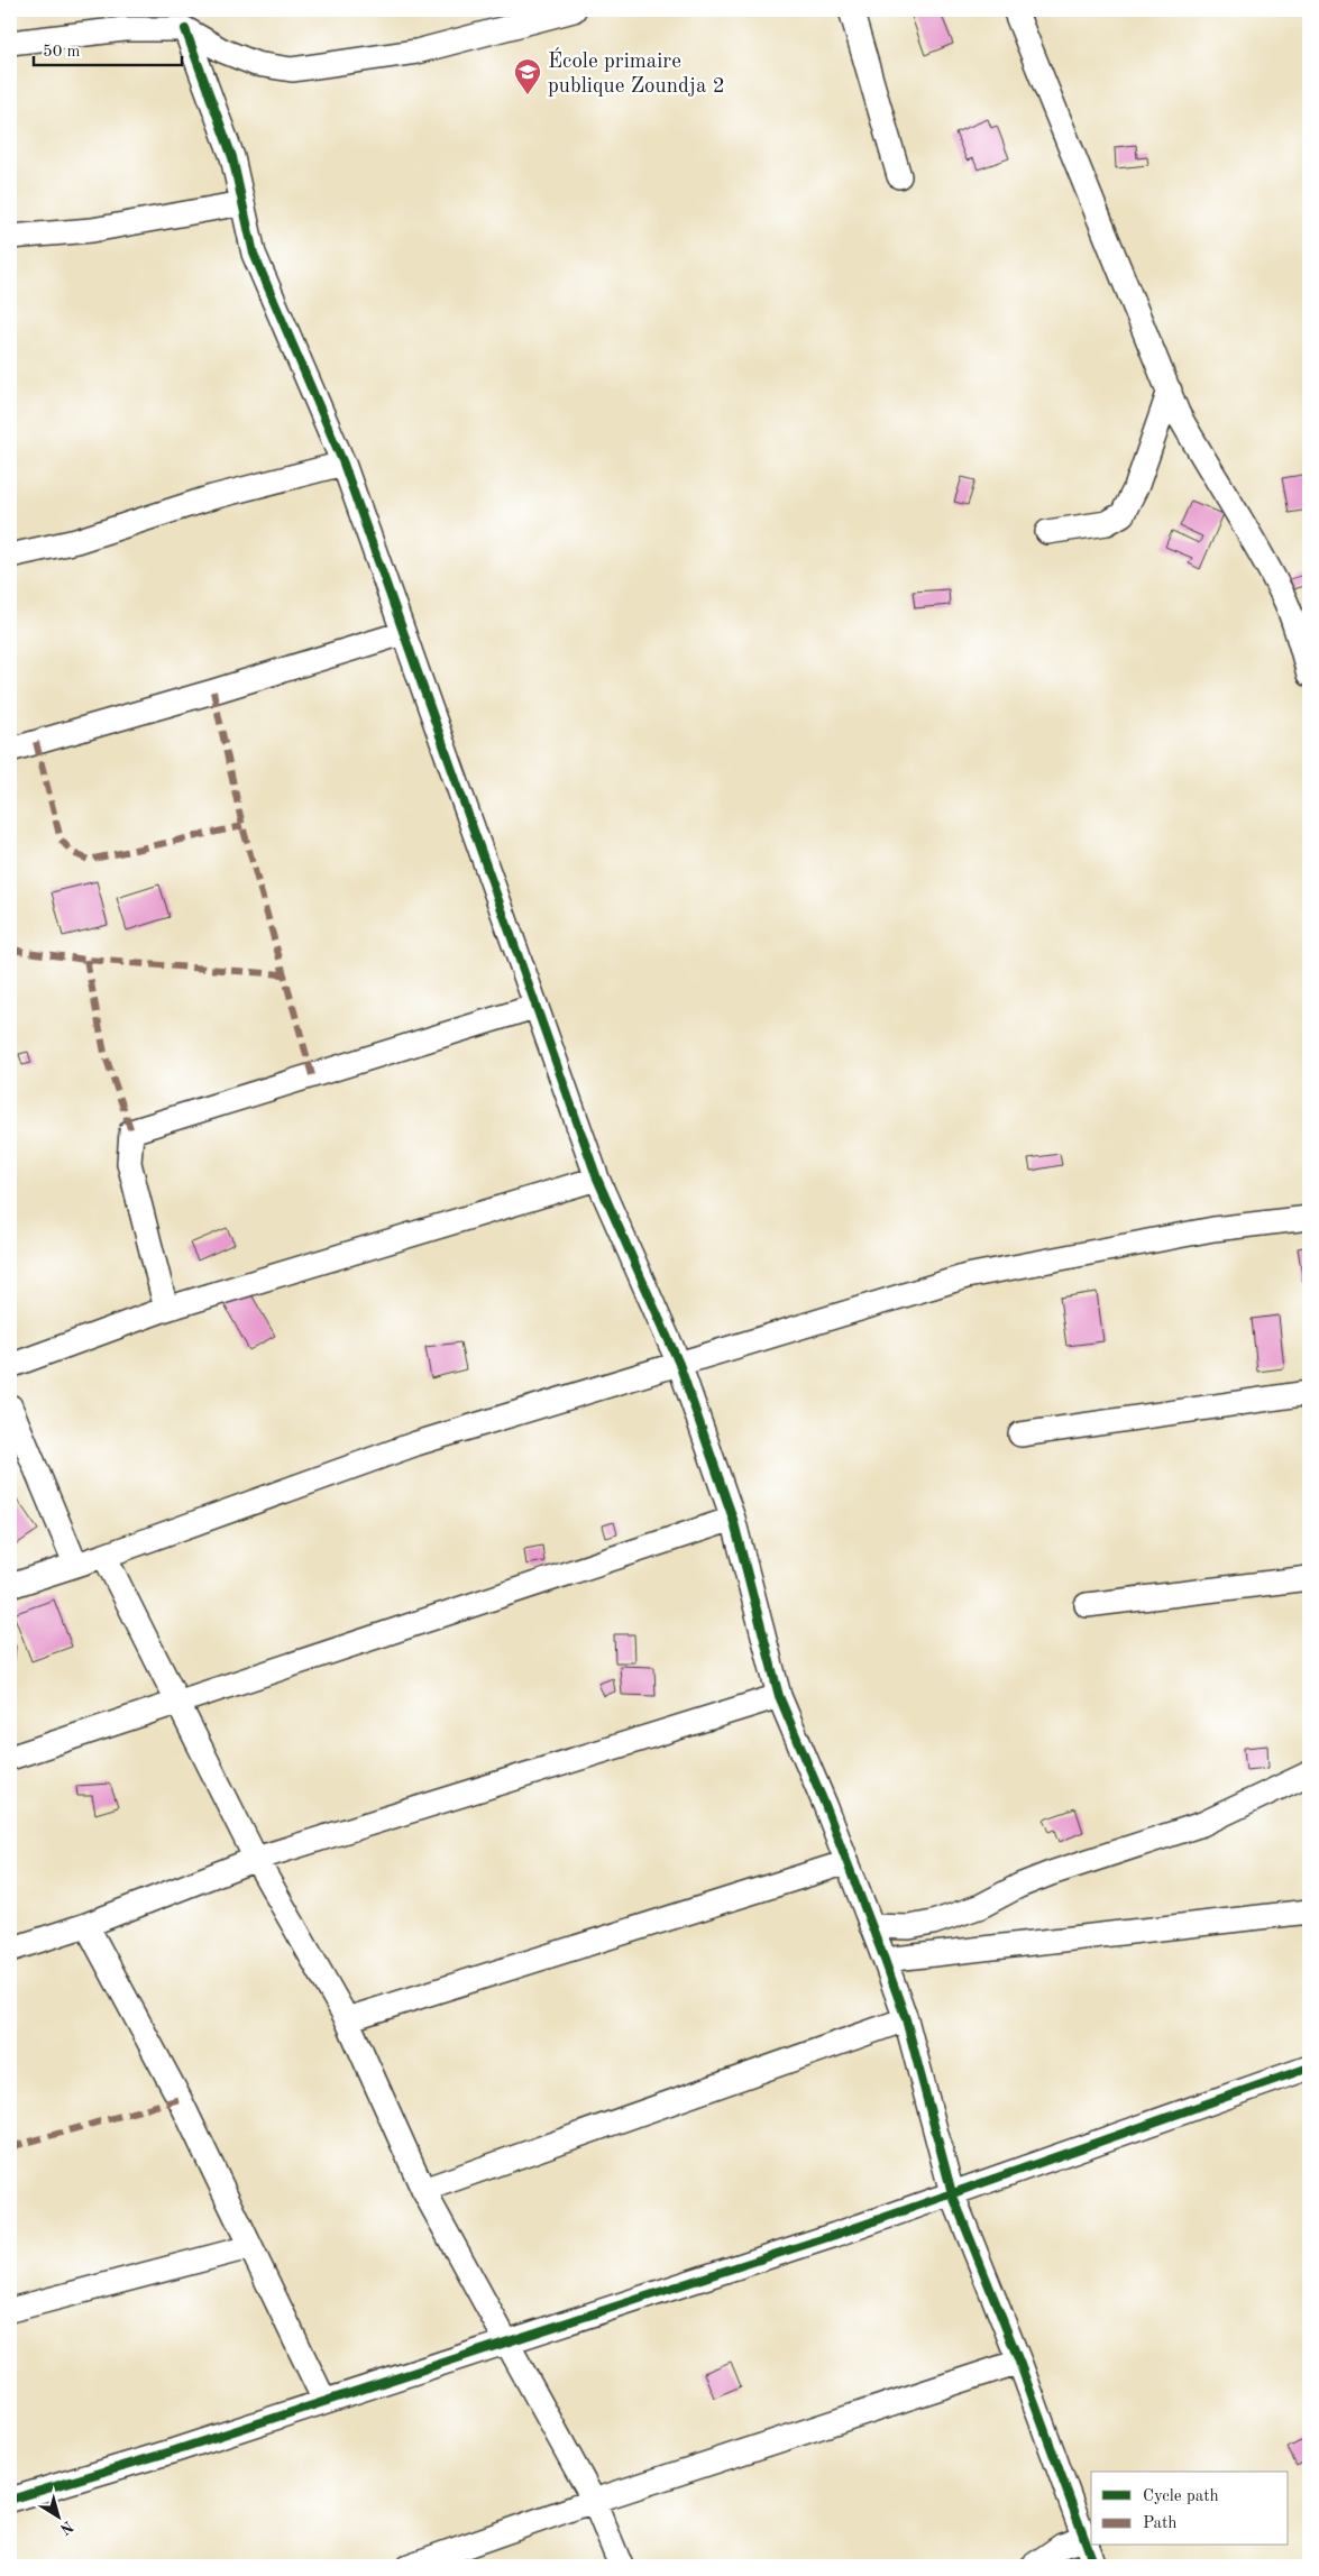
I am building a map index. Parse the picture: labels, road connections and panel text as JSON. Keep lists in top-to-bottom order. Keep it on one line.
{"places":{"school or university":["École primaire publique Zoundja 2"]},"legend":["Cycle path","Path"],"scale_bar":"50 m","north":"bottom right"}
